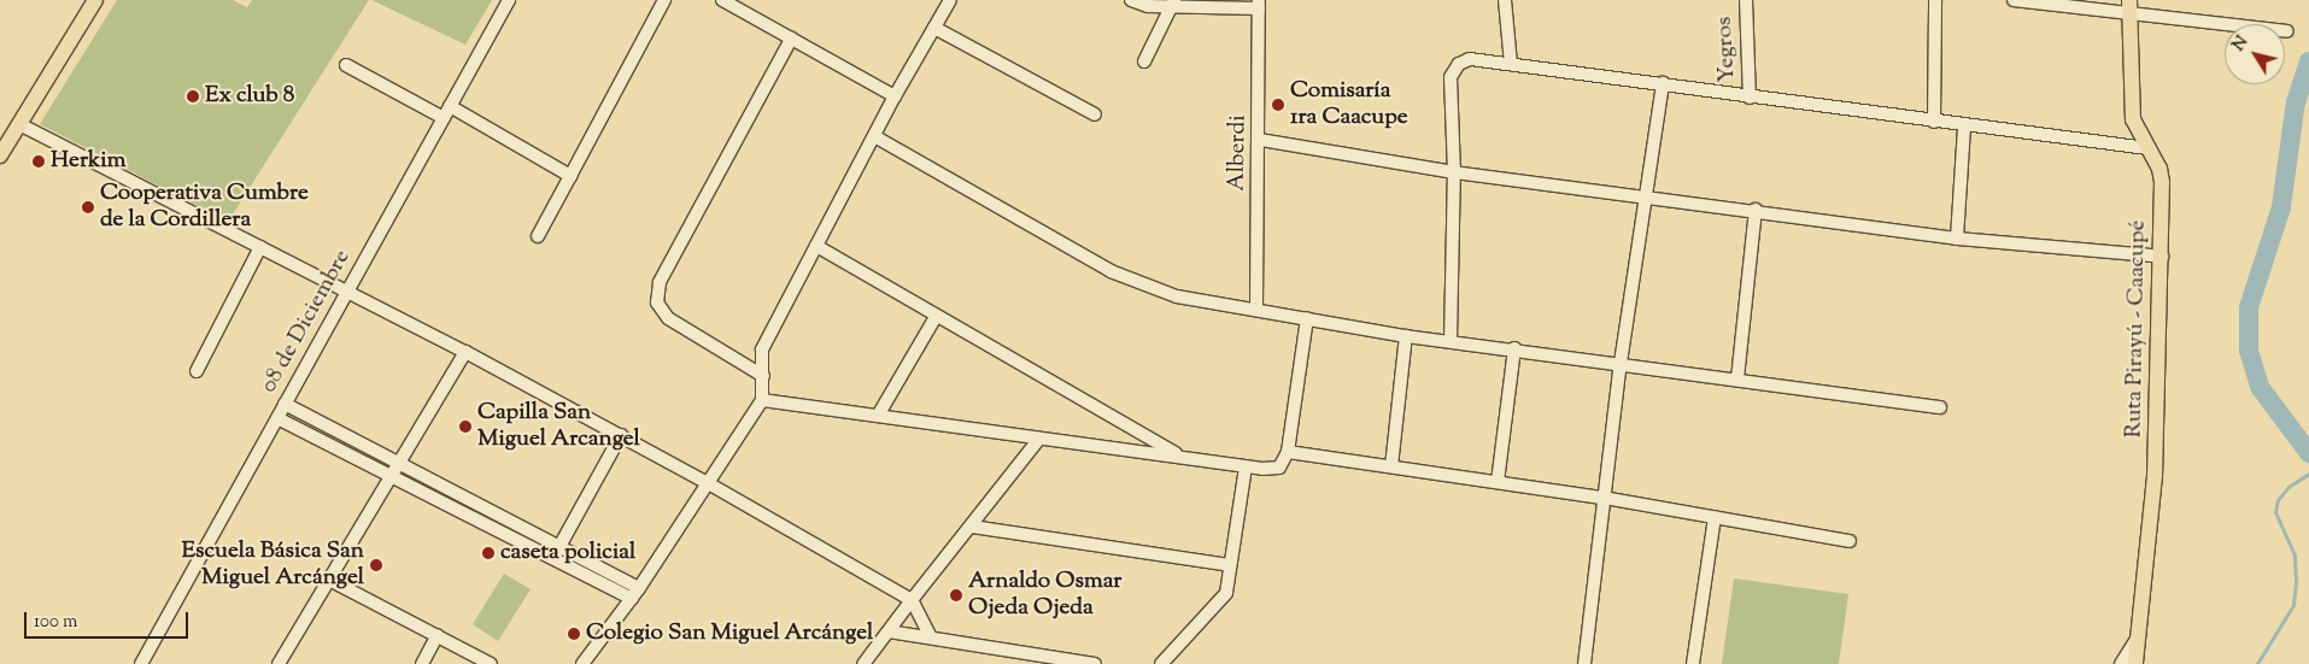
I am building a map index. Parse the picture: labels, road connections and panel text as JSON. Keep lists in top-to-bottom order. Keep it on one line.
{"streets":{"main road":["Ruta Pirayú - Caacupé"],"street":["Yegros","Alberdi","08 de Diciembre"]},"places":["Ex club 8","Comisaría 1ra Caacupe","Herkim","Cooperativa Cumbre de la Cordillera","Capilla San Miguel Arcangel","caseta policial","Escuela Básica San Miguel Arcángel","Arnaldo Osmar Ojeda Ojeda","Colegio San Miguel Arcángel"],"scale_bar":"100 m","north":"top left"}
